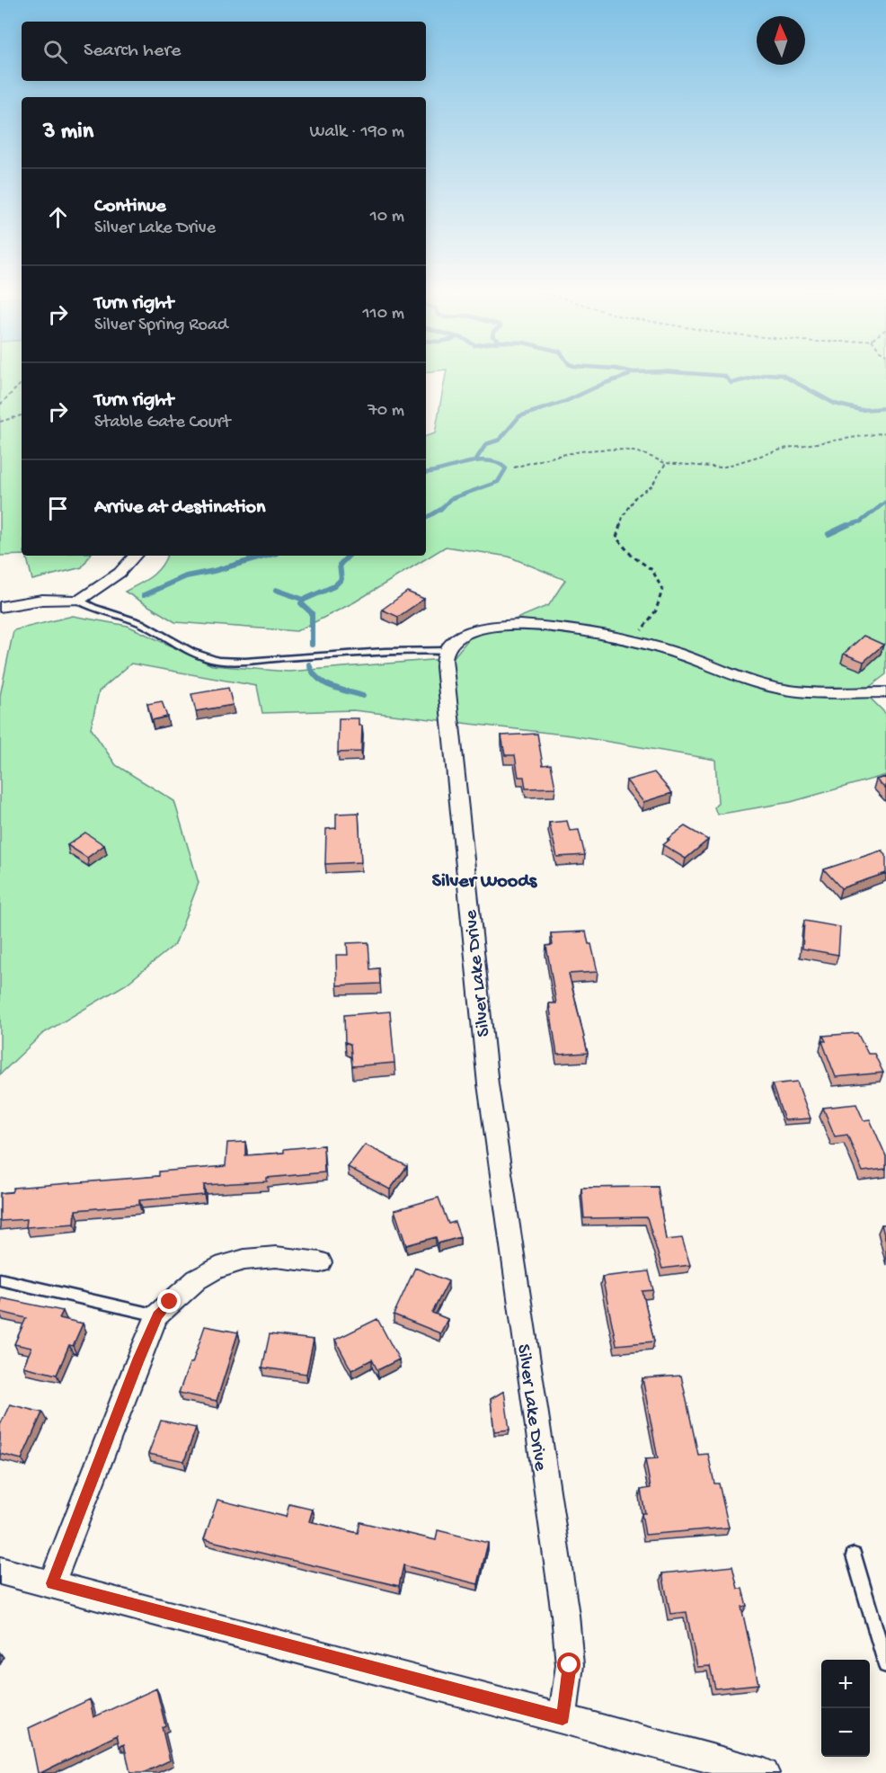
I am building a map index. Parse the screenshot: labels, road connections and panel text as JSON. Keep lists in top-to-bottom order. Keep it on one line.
{"streets":{"street":["Silver Lake Drive"]},"districts":["Silver Woods"],"north":"top","page":{"search":"Search here","heading":["3 min","Walk · 190 m"],"list":[["Continue","Silver Lake Drive","10 m"],["Turn right","Silver Spring Road","110 m"],["Turn right","Stable Gate Court","70 m"],"Arrive at destination"],"map_buttons":["+","−"]}}
